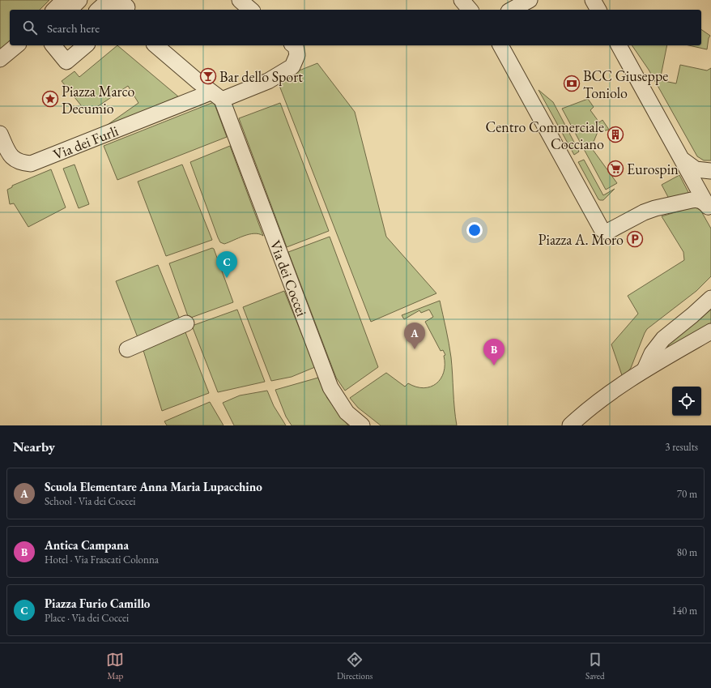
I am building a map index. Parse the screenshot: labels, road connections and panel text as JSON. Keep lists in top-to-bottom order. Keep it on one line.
{"streets":{"street":["Via dei Furli","Via dei Coccei"]},"crossings":[["Via dei Furli","Via dei Coccei"]],"places":{"bar":["Bar dello Sport"],"bank":["BCC Giuseppe Toniolo"],"place":["Piazza Marco Decumio"],"building":["Centro Commerciale Cocciano"],"supermarket":["Eurospin"],"parking":["Piazza A. Moro"]},"page":{"search":"Search here","pins":["C","A","B"],"heading":["Nearby","3 results"],"list":[{"mark":"A","name":"Scuola Elementare Anna Maria Lupacchino","note":"School · Via dei Coccei","value":"70 m"},{"mark":"B","name":"Antica Campana","note":"Hotel · Via Frascati Colonna","value":"80 m"},{"mark":"C","name":"Piazza Furio Camillo","note":"Place · Via dei Coccei","value":"140 m"}],"nav":["Map","Directions","Saved"]}}
